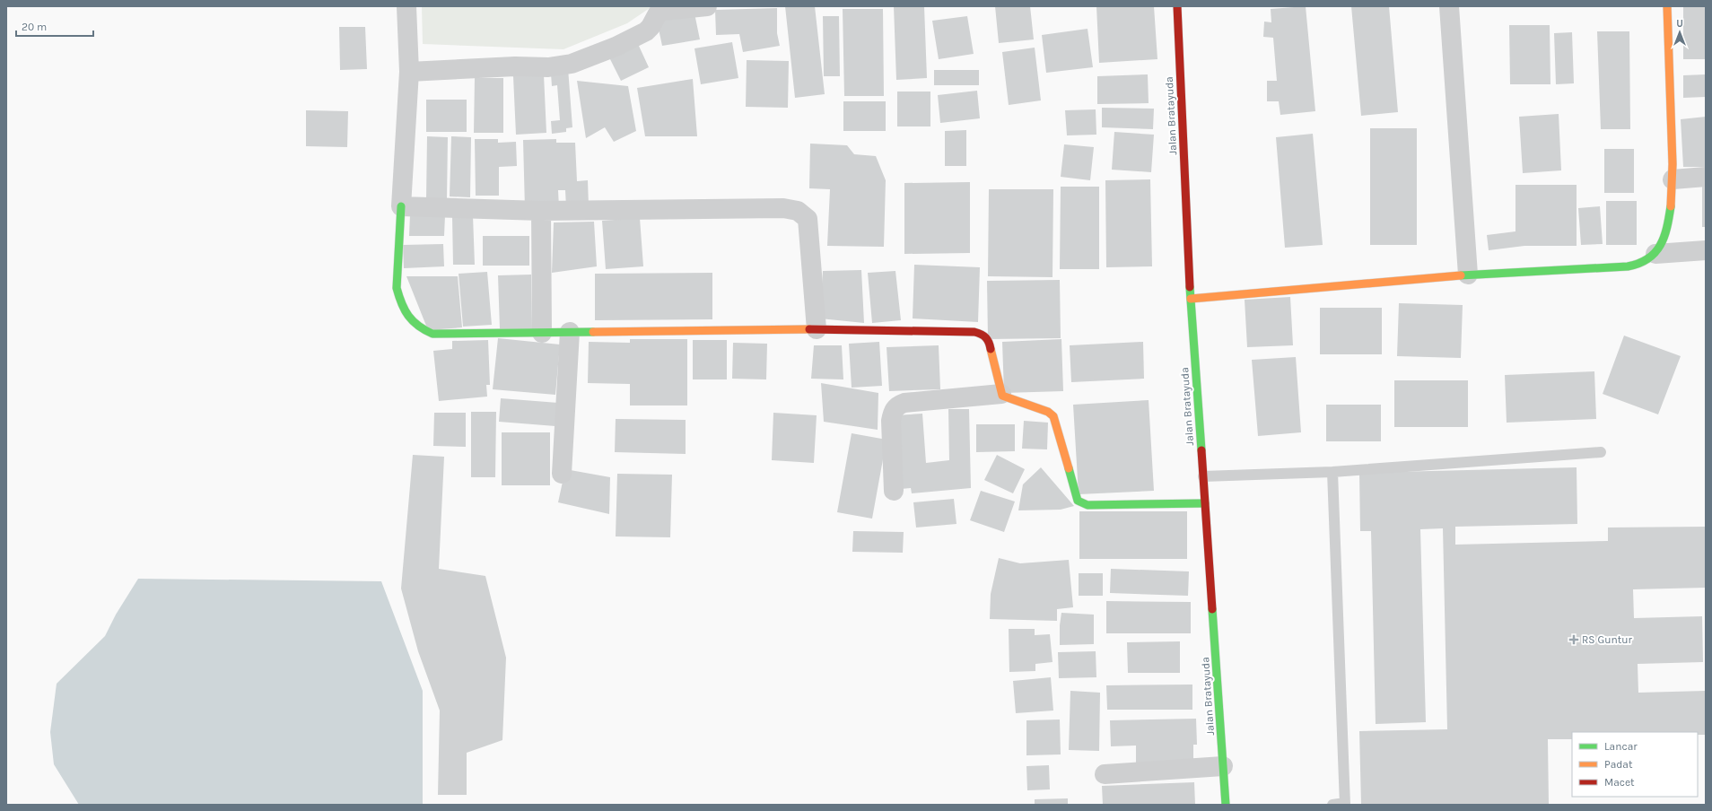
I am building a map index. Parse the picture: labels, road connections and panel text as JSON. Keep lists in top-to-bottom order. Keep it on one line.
{"streets":{"street":["Jalan Bratayuda"]},"places":{"health":["RS Guntur"]},"legend":["Lancar","Padat","Macet"],"scale_bar":"20 m","north":"top"}
